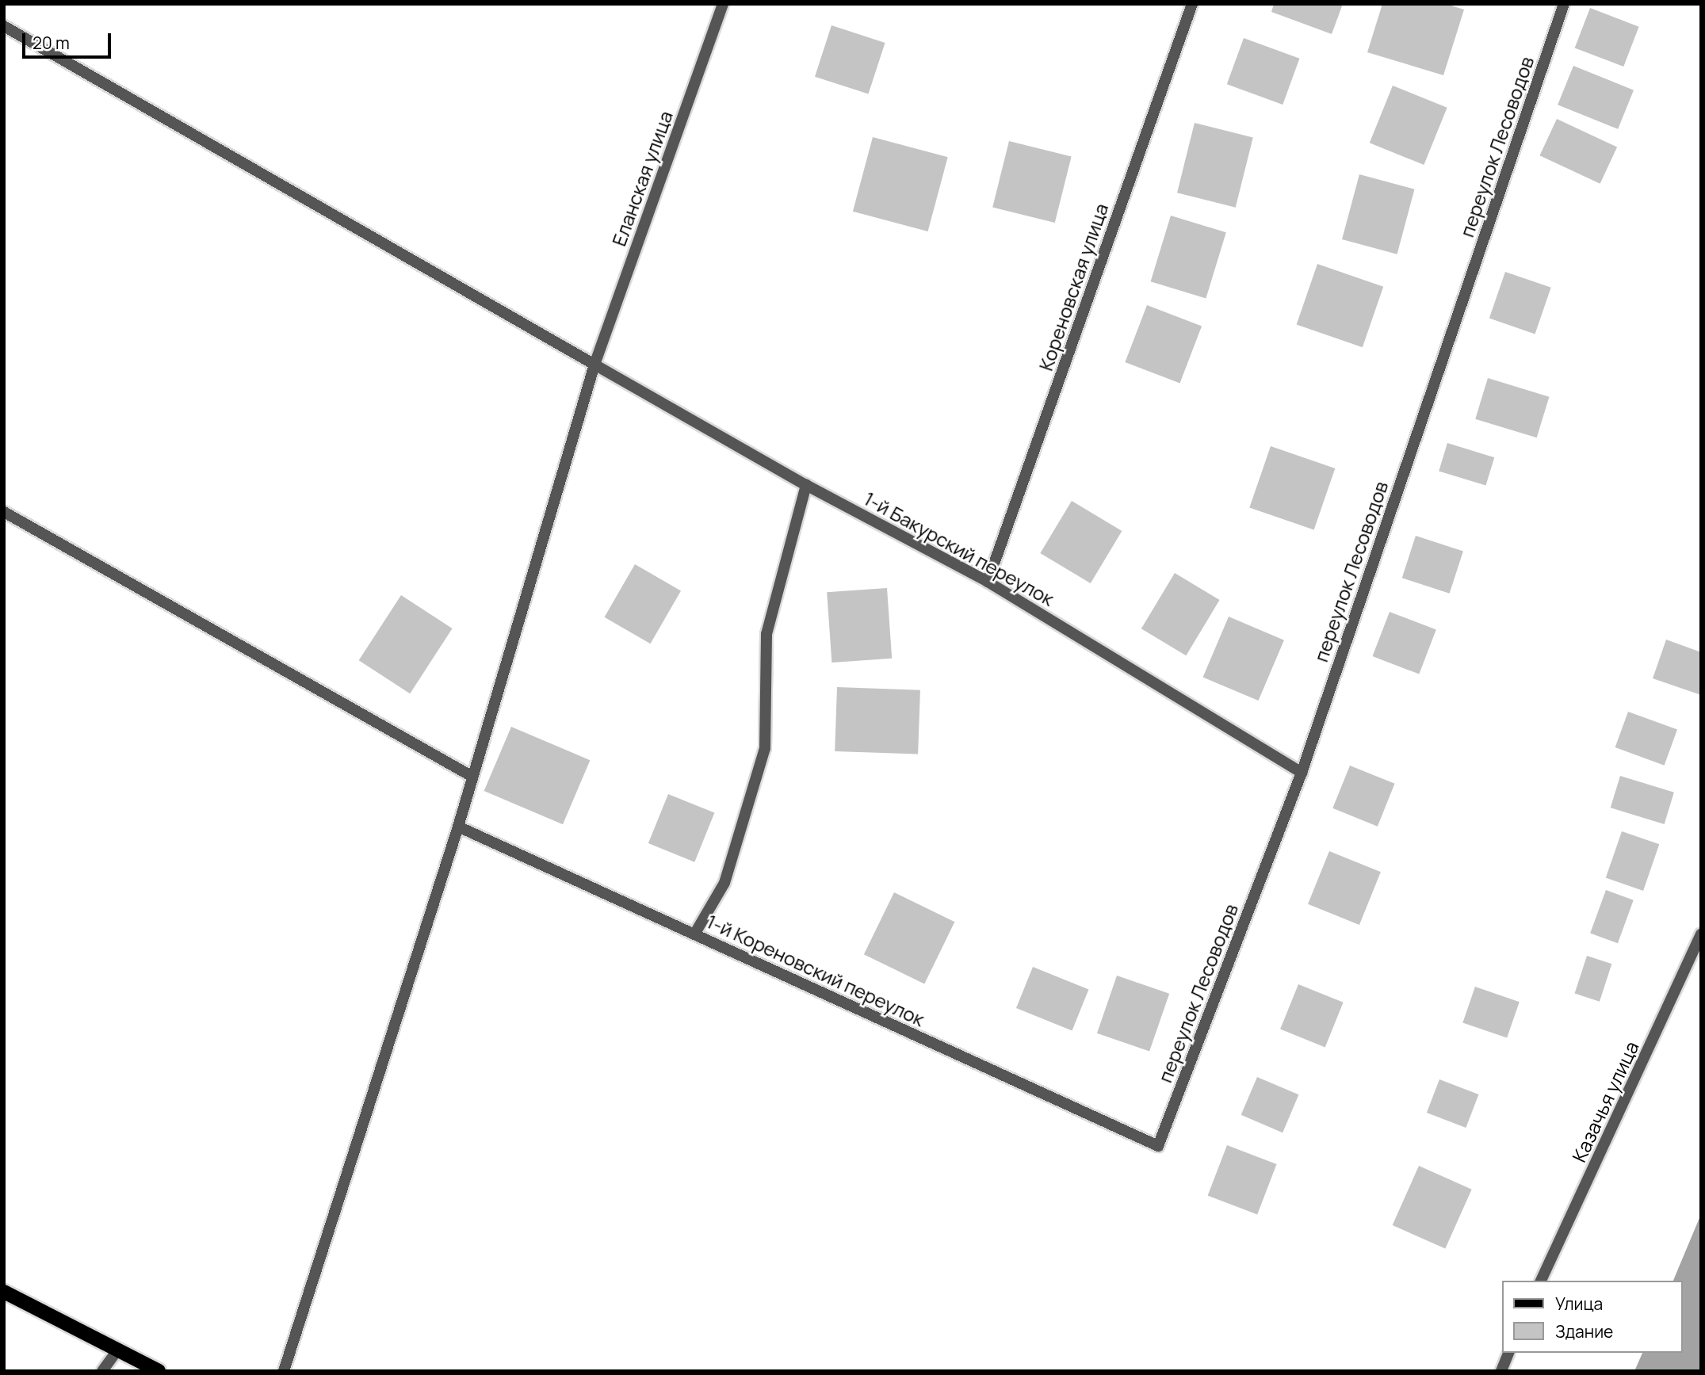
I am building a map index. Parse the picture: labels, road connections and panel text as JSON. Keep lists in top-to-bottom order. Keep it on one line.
{"streets":{"street":["переулок Лесоводов","Еланская улица","Кореновская улица","1-й Бакурский переулок","1-й Кореновский переулок","Казачья улица"]},"crossings":[["переулок Лесоводов","1-й Бакурский переулок"],["переулок Лесоводов","1-й Кореновский переулок"],["Еланская улица","1-й Бакурский переулок"],["Еланская улица","1-й Кореновский переулок"],["Кореновская улица","1-й Бакурский переулок"]],"legend":["Улица","Здание"],"scale_bar":"20 m"}
